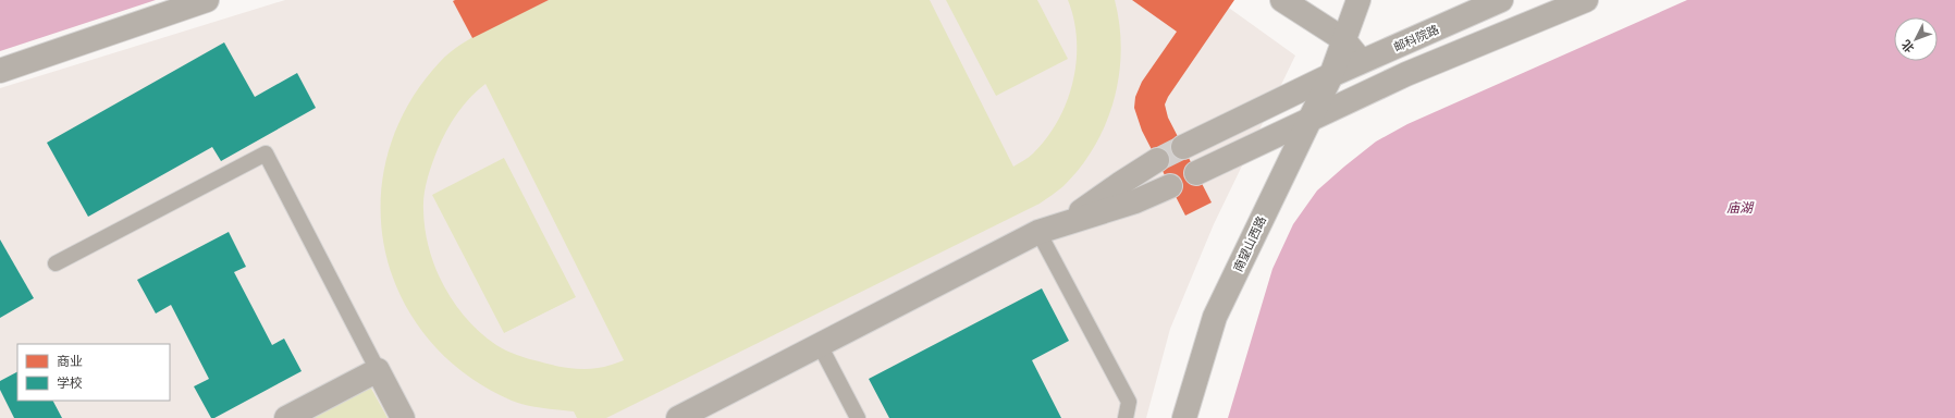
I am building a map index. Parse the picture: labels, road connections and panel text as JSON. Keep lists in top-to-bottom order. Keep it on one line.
{"streets":{"street":["邮科院路","南望山西路"]},"crossings":[["邮科院路","南望山西路"]],"water":["庙湖"],"legend":["商业","学校"],"north":"bottom left"}
